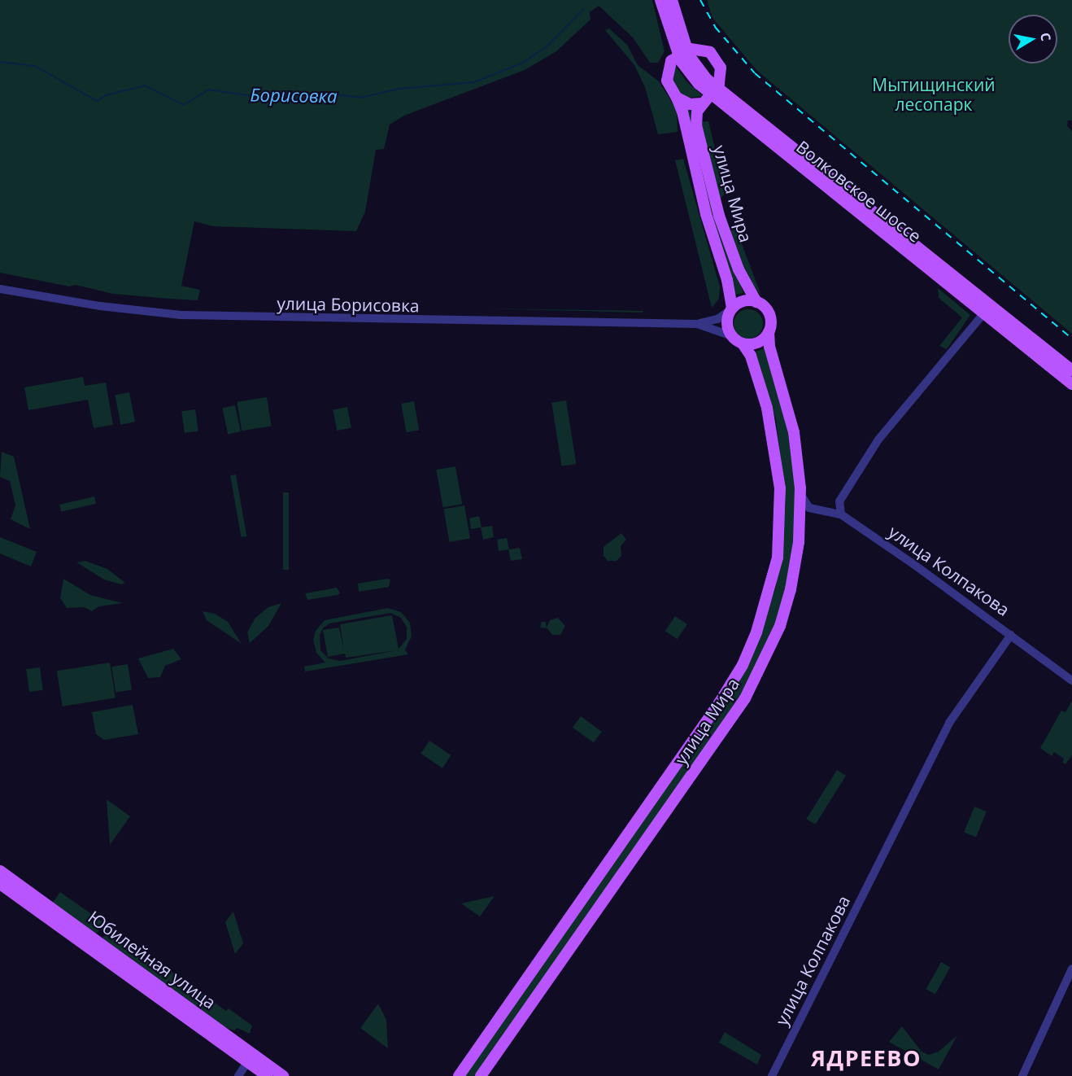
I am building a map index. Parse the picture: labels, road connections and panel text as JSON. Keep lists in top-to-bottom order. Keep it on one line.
{"streets":{"main road":["Волковское шоссе","улица Мира","Юбилейная улица"],"street":["улица Борисовка","улица Колпакова"]},"crossings":[["Волковское шоссе","улица Мира"],["улица Мира","улица Борисовка"]],"districts":["ЯДРЕЕВО"],"water":["Борисовка"],"parks":["Мытищинский лесопарк"],"north":"right"}
